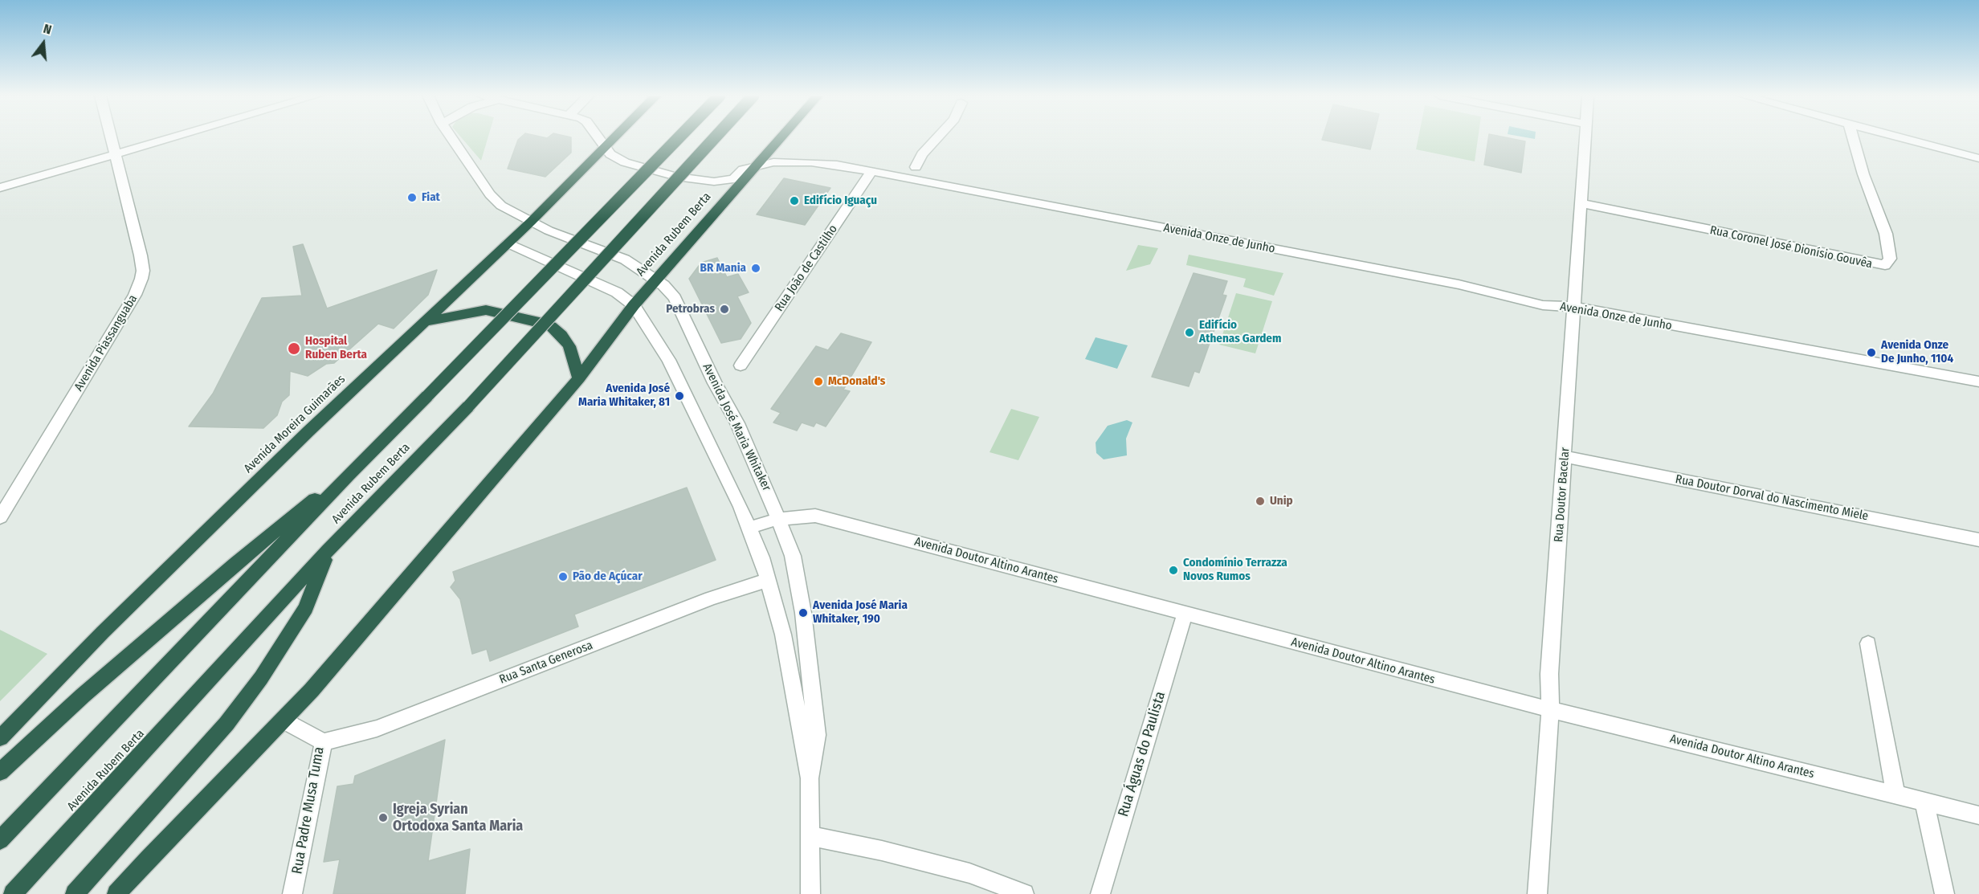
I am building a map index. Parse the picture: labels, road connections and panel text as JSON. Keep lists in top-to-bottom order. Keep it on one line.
{"streets":{"highway":["Avenida Rubem Berta","Avenida Moreira Guimarães"],"street":["Avenida Onze de Junho","Rua Coronel José Dionísio Gouvêa","Rua João de Castilho","Avenida Piassanguaba","Avenida José Maria Whitaker","Rua Doutor Bacelar","Rua Doutor Dorval do Nascimento Miele","Avenida Doutor Altino Arantes","Rua Santa Generosa","Rua Águas do Paulista","Rua Padre Musa Tuma"]},"crossings":[["Avenida Rubem Berta","Avenida Onze de Junho"],["Avenida Rubem Berta","Avenida José Maria Whitaker"],["Avenida Rubem Berta","Rua Padre Musa Tuma"],["Avenida Onze de Junho","Rua João de Castilho"],["Avenida Onze de Junho","Avenida Moreira Guimarães"],["Avenida Onze de Junho","Rua Doutor Bacelar"],["Rua Coronel José Dionísio Gouvêa","Rua Doutor Bacelar"],["Avenida Moreira Guimarães","Avenida José Maria Whitaker"],["Avenida José Maria Whitaker","Avenida Doutor Altino Arantes"],["Avenida José Maria Whitaker","Rua Santa Generosa"],["Rua Doutor Bacelar","Rua Doutor Dorval do Nascimento Miele"],["Rua Doutor Bacelar","Avenida Doutor Altino Arantes"],["Avenida Doutor Altino Arantes","Rua Águas do Paulista"],["Rua Santa Generosa","Rua Padre Musa Tuma"]],"places":["Fiat","Edifício Iguaçu","BR Mania","Petrobras","Edifício Athenas Gardem","Hospital Ruben Berta","Avenida Onze De Junho, 1104","McDonald's","Avenida José Maria Whitaker, 81","Unip","Condomínio Terrazza Novos Rumos","Pão de Açúcar","Avenida José Maria Whitaker, 190","Igreja Syrian Ortodoxa Santa Maria"],"north":"top"}
